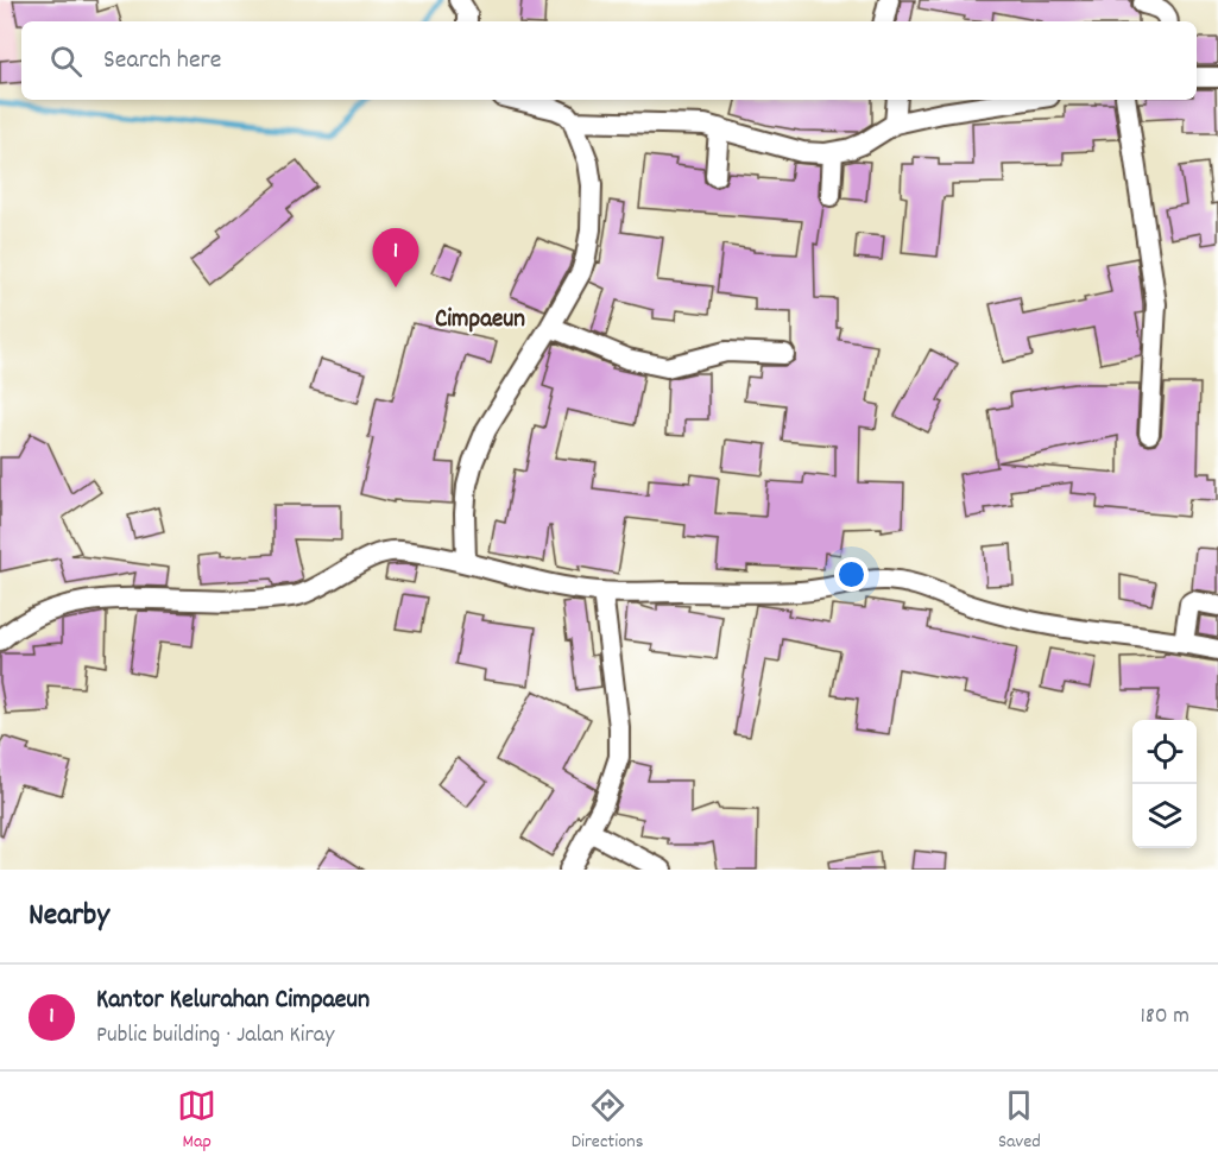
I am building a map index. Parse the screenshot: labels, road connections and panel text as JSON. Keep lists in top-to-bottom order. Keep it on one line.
{"districts":["Cimpaeun"],"page":{"search":"Search here","pins":"1","heading":"Nearby","list":[{"mark":"1","name":"Kantor Kelurahan Cimpaeun","note":"Public building · Jalan Kiray","value":"180 m"}],"nav":["Map","Directions","Saved"]}}
